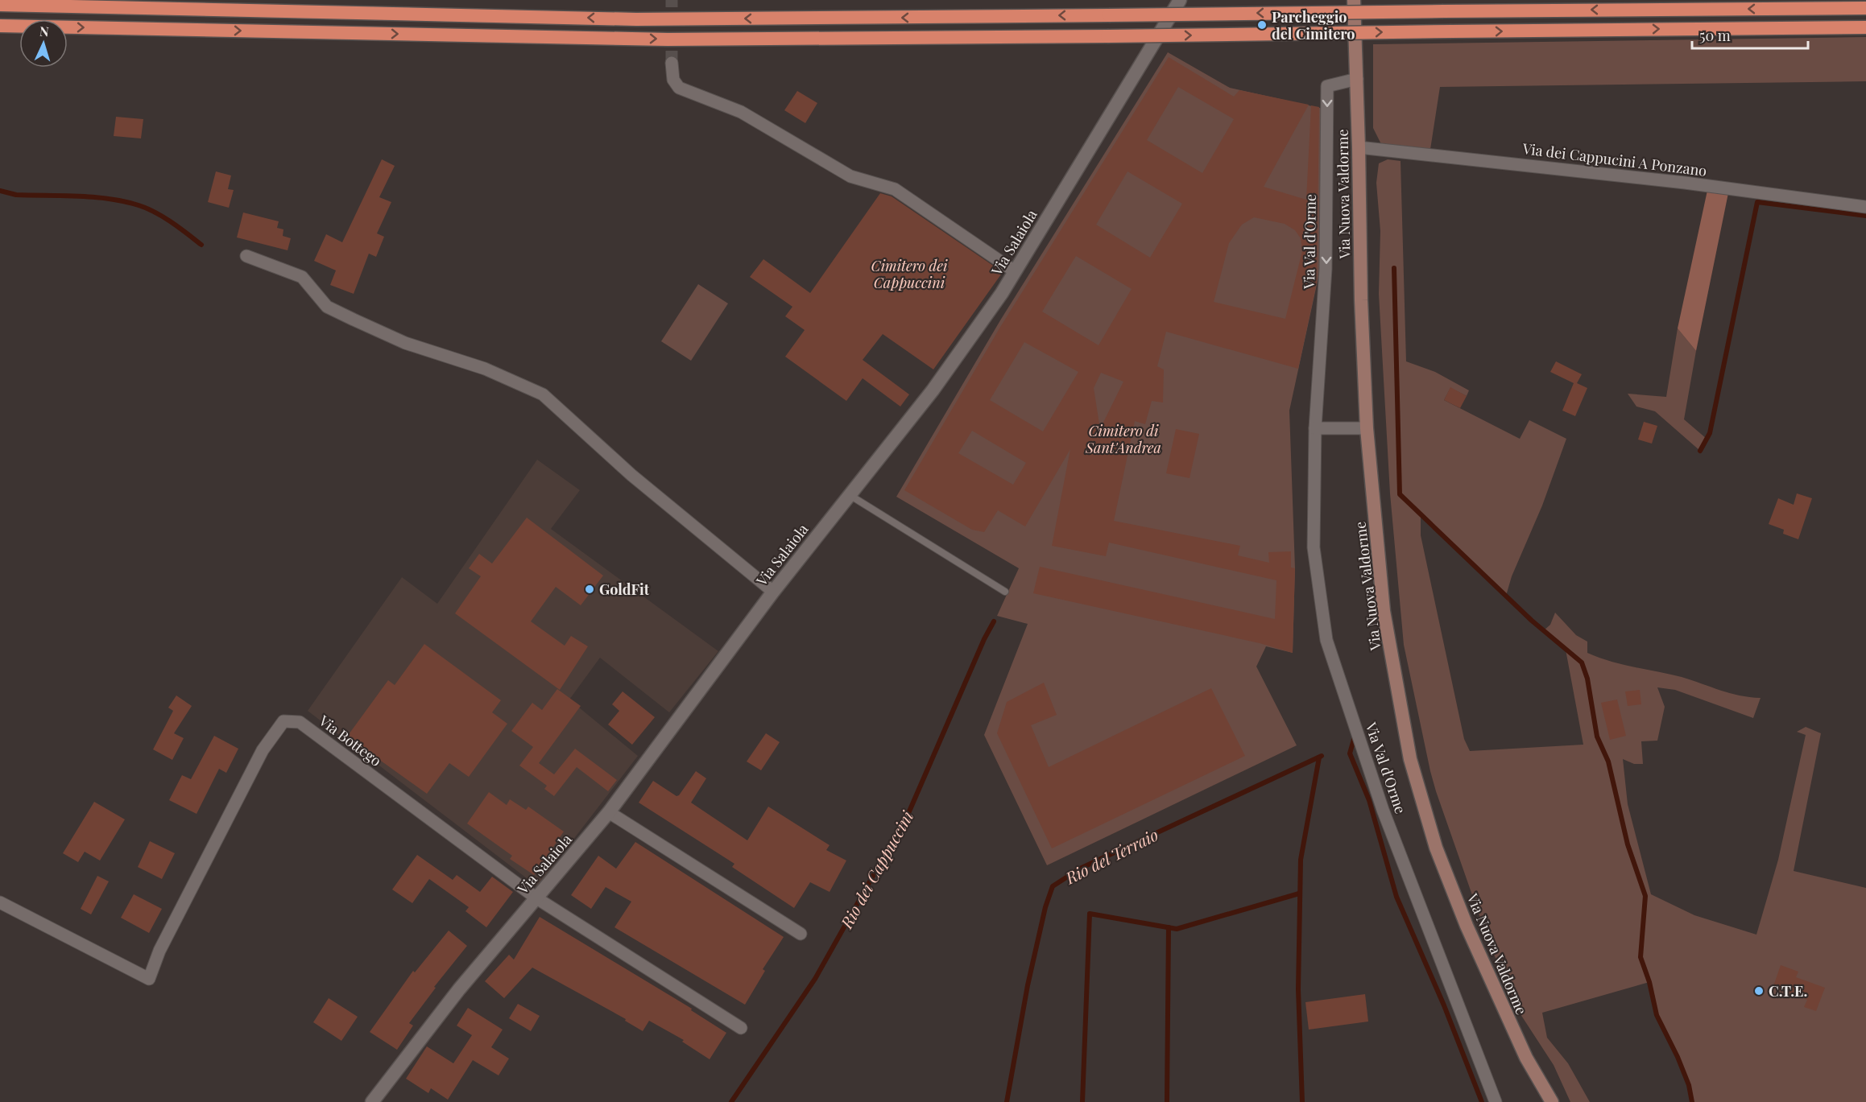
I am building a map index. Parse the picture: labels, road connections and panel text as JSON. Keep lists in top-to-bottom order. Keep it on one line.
{"streets":{"main road":["Via Nuova Valdorme"],"street":["Via dei Cappucini A Ponzano","Via Val d'Orme","Via Salaiola","Via Bottego"]},"crossings":[["Via dei Cappucini A Ponzano","Via Nuova Valdorme"],["Via Nuova Valdorme","Via Val d'Orme"],["Via Salaiola","Via Bottego"]],"water":["Rio del Terraio","Rio dei Cappuccini"],"parks":["Cimitero dei Cappuccini","Cimitero di Sant'Andrea"],"places":["Parcheggio del Cimitero","GoldFit","C.T.E."],"scale_bar":"50 m","north":"top"}
